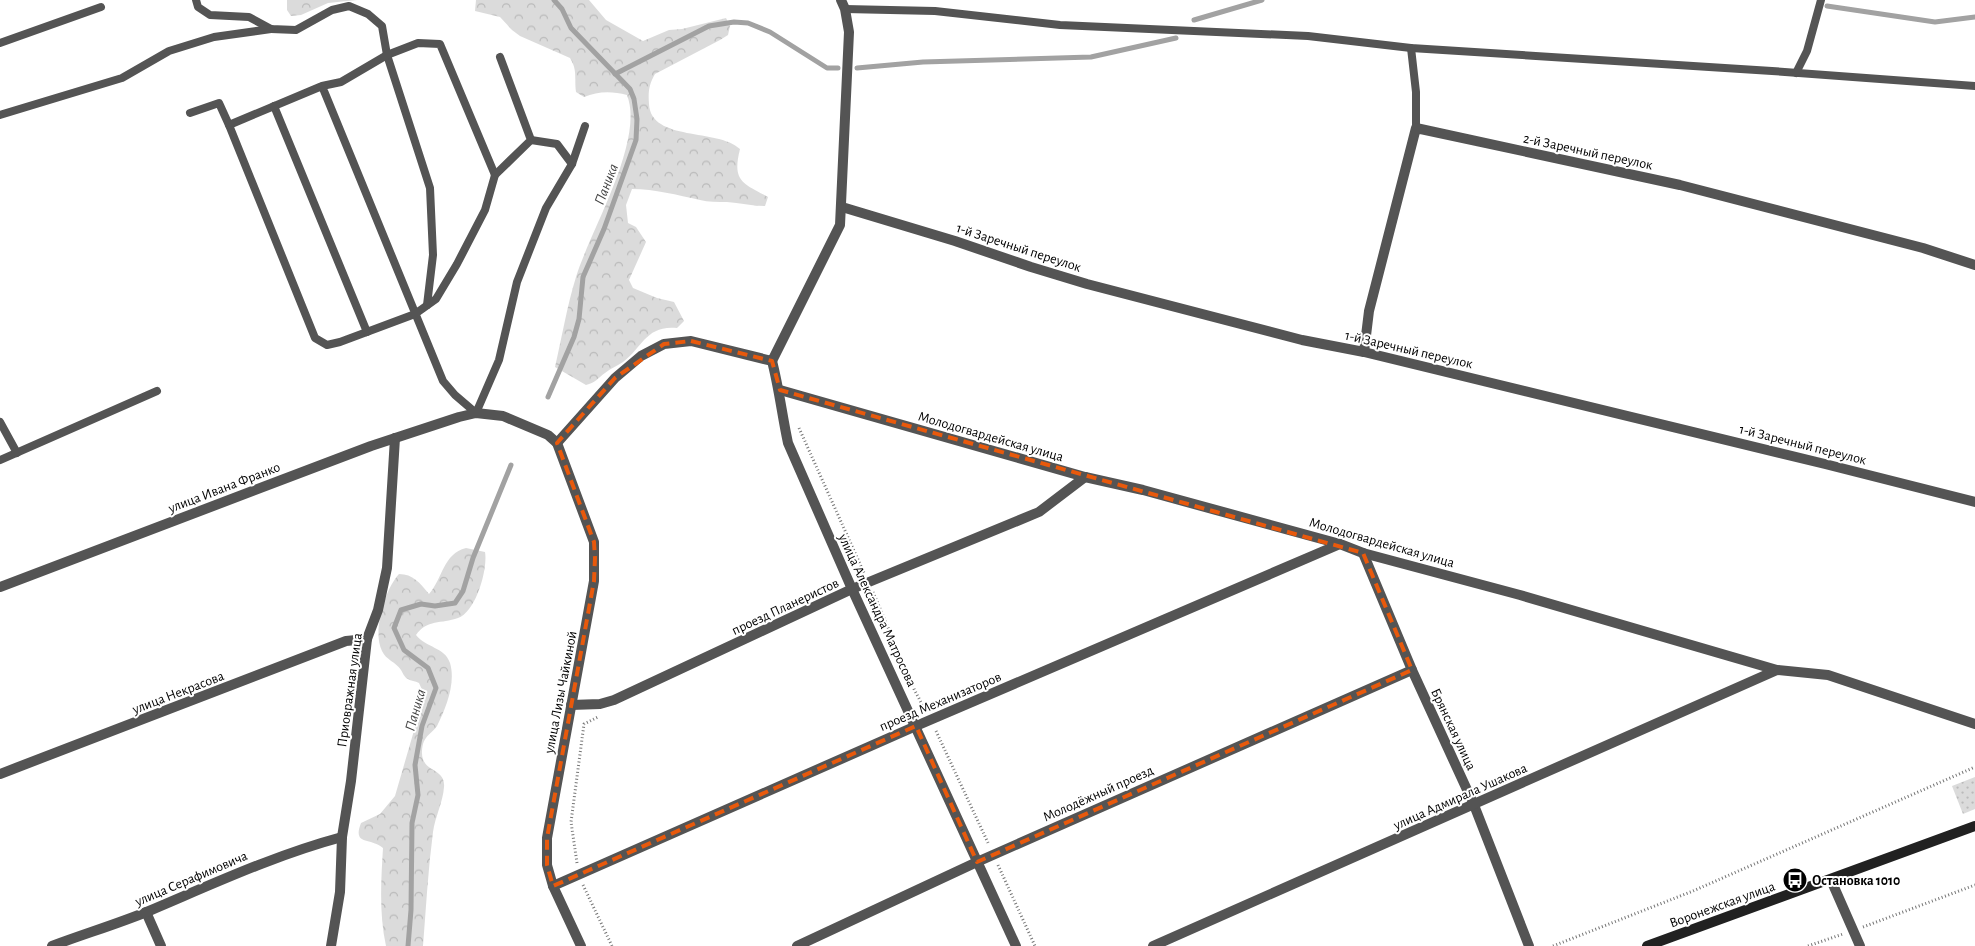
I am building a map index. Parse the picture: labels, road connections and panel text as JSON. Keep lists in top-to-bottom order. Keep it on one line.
{"streets":{"street":["2-й Заречный переулок","1-й Заречный переулок","Молодогвардейская улица","улица Ивана Франко","проезд Планеристов","улица Александра Матросова","Приовражная улица","улица Некрасова","улица Лизы Чайкиной","проезд Механизаторов","Брянская улица","Молодёжный проезд","улица Адмирала Ушакова","улица Серафимовича","Воронежская улица"]},"crossings":[["Молодогвардейская улица","проезд Планеристов"],["Молодогвардейская улица","улица Александра Матросова"],["Молодогвардейская улица","проезд Механизаторов"],["Молодогвардейская улица","Брянская улица"],["Молодогвардейская улица","улица Адмирала Ушакова"],["улица Ивана Франко","Приовражная улица"],["улица Ивана Франко","улица Лизы Чайкиной"],["проезд Планеристов","улица Александра Матросова"],["проезд Планеристов","улица Лизы Чайкиной"],["улица Александра Матросова","проезд Механизаторов"],["улица Александра Матросова","Молодёжный проезд"],["Приовражная улица","улица Некрасова"],["Приовражная улица","улица Серафимовича"],["улица Лизы Чайкиной","проезд Механизаторов"],["Брянская улица","Молодёжный проезд"],["Брянская улица","улица Адмирала Ушакова"]],"water":["Паника"],"places":{"bus stop":["Остановка 1010"]}}
